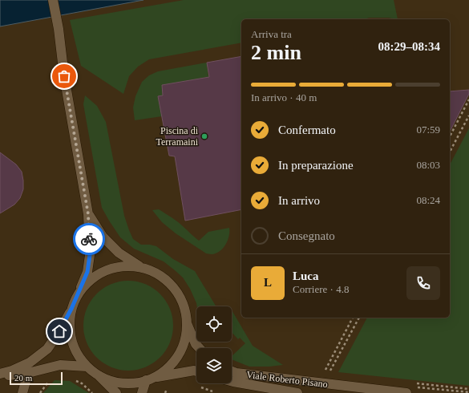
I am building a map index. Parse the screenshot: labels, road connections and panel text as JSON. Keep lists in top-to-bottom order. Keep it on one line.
{"streets":{"main road":["Viale Roberto Pisano"]},"places":["Piscina di Terramaini"],"scale_bar":"20 m","page":{"heading":["2 min","Arriva tra","08:29–08:34"],"panel":["Luca","Corriere · 4.8"],"bar":"In arrivo · 40 m","list":[["Confermato","07:59"],["In preparazione","08:03"],["In arrivo","08:24"],"Consegnato"],"round":"L","scale":"20 m"}}
